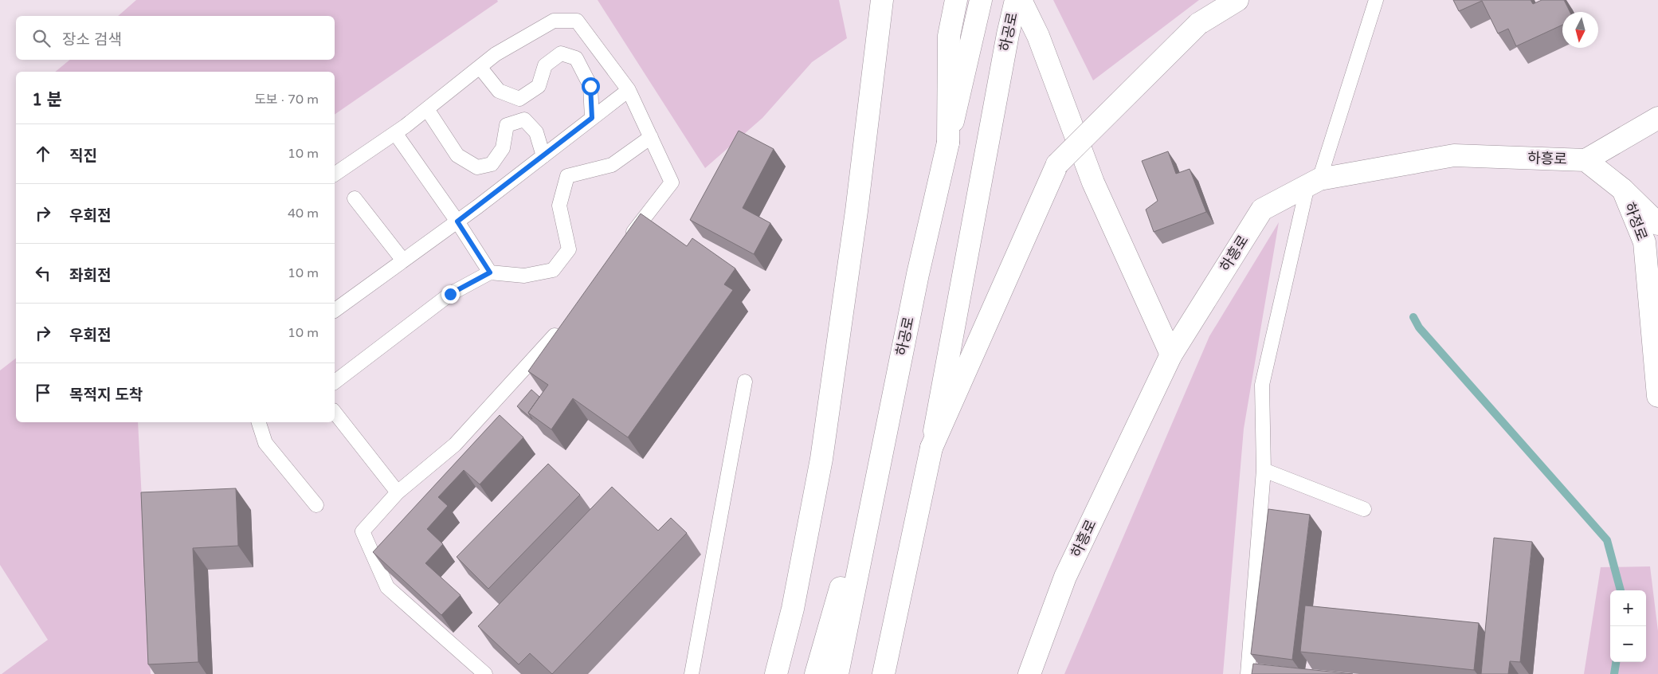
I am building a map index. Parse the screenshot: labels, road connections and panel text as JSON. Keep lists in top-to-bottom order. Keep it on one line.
{"streets":{"main road":["하공로","하흥로","하정로"]},"crossings":[["하흥로","하정로"]],"north":"bottom","page":{"search":"장소 검색","heading":["1 분","도보 · 70 m"],"list":[["직진","10 m"],["우회전","40 m"],["좌회전","10 m"],["우회전","10 m"],"목적지 도착"],"map_buttons":["+","−"]}}
